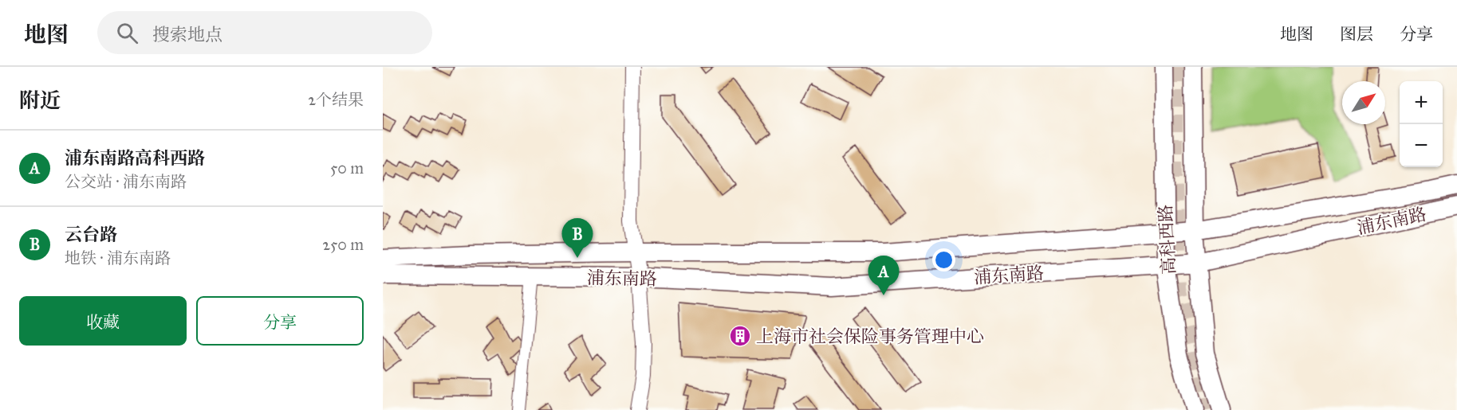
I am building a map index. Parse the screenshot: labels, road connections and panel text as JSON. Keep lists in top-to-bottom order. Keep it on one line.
{"streets":{"main road":["浦东南路","高科西路"]},"crossings":[["浦东南路","高科西路"]],"places":{"building":["上海市社会保险事务管理中心"]},"north":"top right","page":{"header":"地图","search":"搜索地点","nav":["地图","图层","分享"],"heading":["附近","2个结果"],"map_buttons":["+","−"],"list":[{"mark":"A","name":"浦东南路高科西路","note":"公交站 · 浦东南路","value":"50 m"},{"mark":"B","name":"云台路","note":"地铁 · 浦东南路","value":"250 m"}],"pins":["B","A"],"buttons":["收藏","分享"]}}
